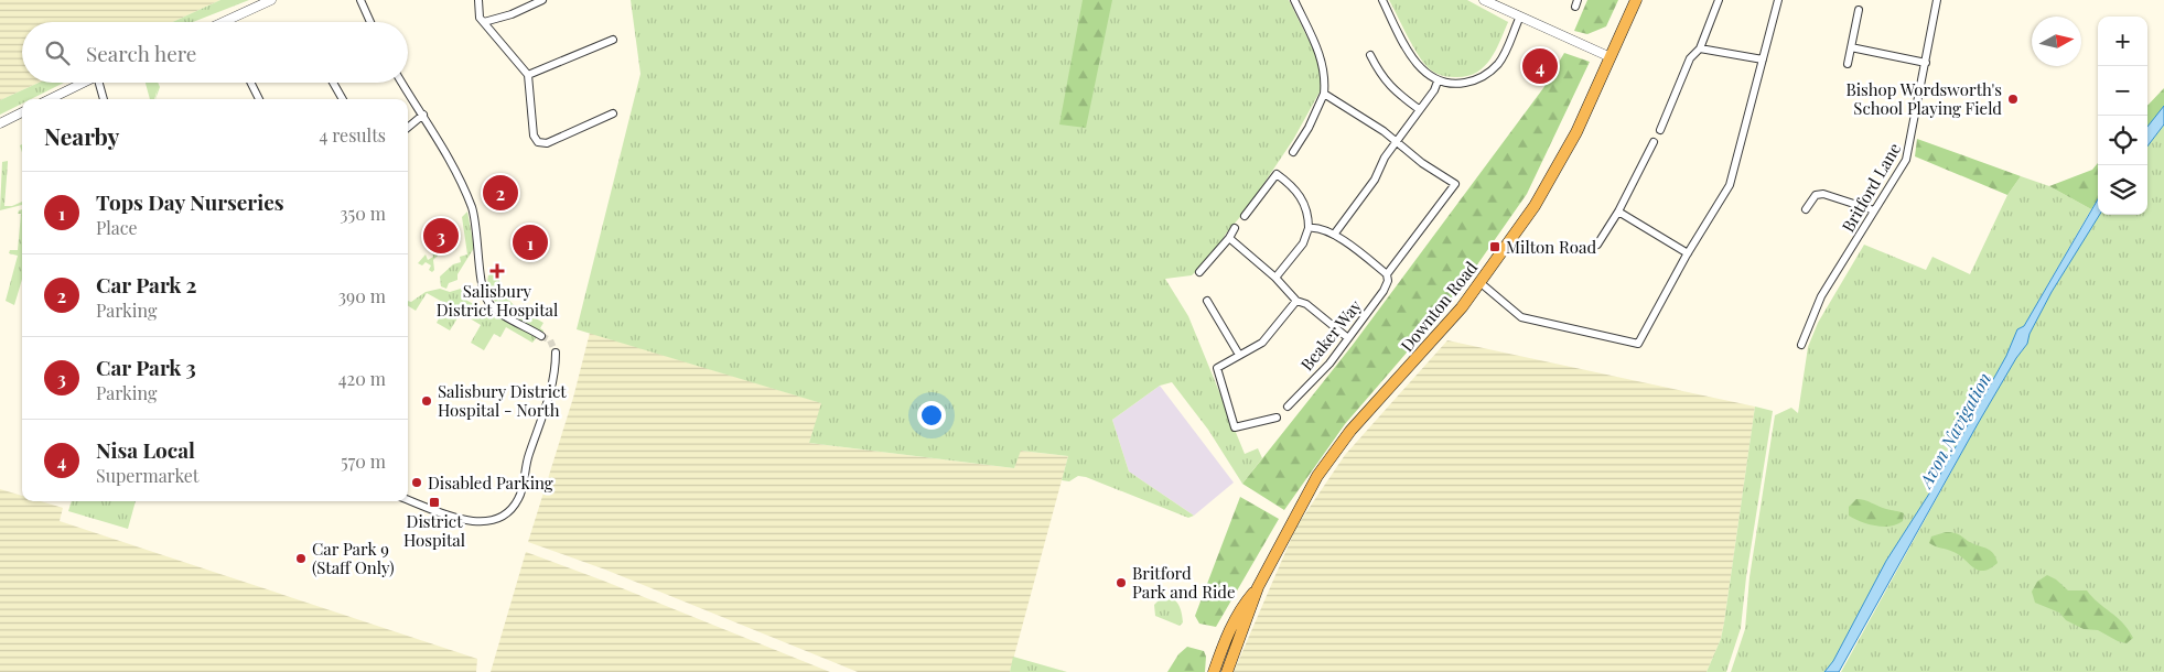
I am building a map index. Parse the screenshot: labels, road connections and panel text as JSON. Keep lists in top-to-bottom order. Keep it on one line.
{"streets":{"highway":["Downton Road"],"street":["Britford Lane","Beaker Way"]},"water":["Avon Navigation"],"places":{"other":["Bishop Wordsworth's School Playing Field","Salisbury District Hospital - North","Disabled Parking","Car Park 9 (Staff Only)","Britford Park and Ride"],"transit":["Milton Road","District Hospital"],"health":["Salisbury District Hospital"]},"north":"right","page":{"map_buttons":["+","−"],"search":"Search here","pins":["4","2","3","1"],"heading":["Nearby","4 results"],"list":[{"mark":"1","name":"Tops Day Nurseries","note":"Place","value":"350 m"},{"mark":"2","name":"Car Park 2","note":"Parking","value":"390 m"},{"mark":"3","name":"Car Park 3","note":"Parking","value":"420 m"},{"mark":"4","name":"Nisa Local","note":"Supermarket","value":"570 m"}]}}
